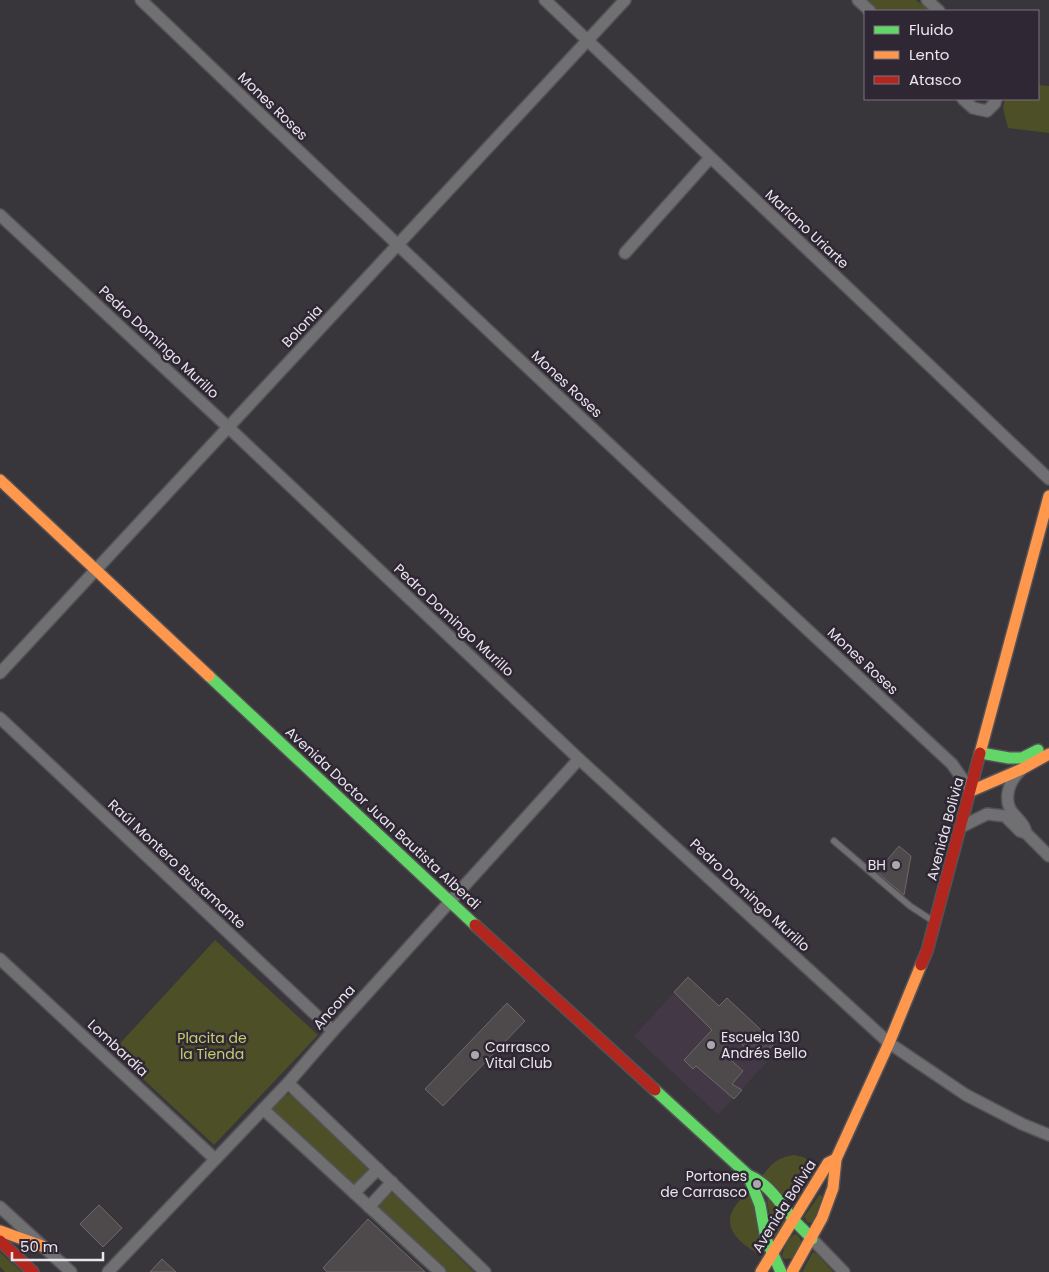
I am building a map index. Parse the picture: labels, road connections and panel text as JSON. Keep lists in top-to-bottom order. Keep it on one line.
{"streets":{"street":["Mones Roses","Mariano Uriarte","Bolonia","Pedro Domingo Murillo","Avenida Doctor Juan Bautista Alberdi","Avenida Bolivia","Raúl Montero Bustamante","Ancona","Lombardía"]},"crossings":[["Mones Roses","Bolonia"],["Mones Roses","Avenida Bolivia"],["Mariano Uriarte","Bolonia"],["Bolonia","Pedro Domingo Murillo"],["Bolonia","Avenida Doctor Juan Bautista Alberdi"],["Pedro Domingo Murillo","Avenida Bolivia"],["Pedro Domingo Murillo","Ancona"],["Avenida Doctor Juan Bautista Alberdi","Avenida Bolivia"],["Avenida Doctor Juan Bautista Alberdi","Ancona"],["Raúl Montero Bustamante","Ancona"],["Ancona","Lombardía"]],"parks":["Placita de la Tienda"],"places":["BH","Escuela 130 Andrés Bello","Carrasco Vital Club","Portones de Carrasco"],"legend":["Fluido","Lento","Atasco"],"scale_bar":"50 m"}
